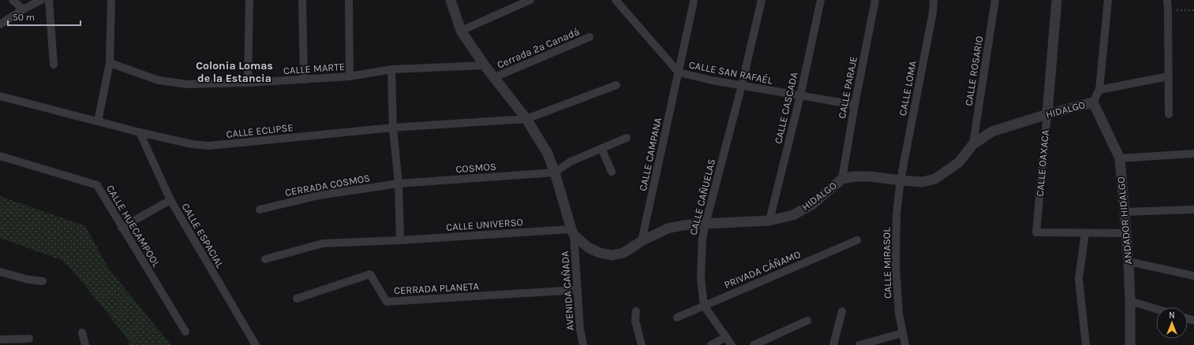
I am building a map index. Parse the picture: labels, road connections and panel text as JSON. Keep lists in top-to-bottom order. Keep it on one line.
{"streets":{"street":["Cerrada 2ª Canadá","CALLE MARTE","CALLE ROSARIO","CALLE SAN RAFAÉL","CALLE PARAJE","CALLE LOMA","CALLE CASCADA","HIDALGO","CALLE ECLIPSE","CALLE CAMPANA","CALLE OAXACA","COSMOS","CERRADA COSMOS","CALLE CAÑUELAS","ANDADOR HIDALGO","CALLE UNIVERSO","CALLE HUECAMPOOL","CALLE ESPACIAL","CALLE MIRASOL","PRIVADA CÁÑAMO","CERRADA PLANETA","AVENIDA CAÑADA"]},"crossings":[["CALLE ROSARIO","HIDALGO"],["CALLE SAN RAFAÉL","CALLE PARAJE"],["CALLE SAN RAFAÉL","CALLE CASCADA"],["CALLE SAN RAFAÉL","CALLE CAMPANA"],["CALLE SAN RAFAÉL","CALLE CAÑUELAS"],["CALLE PARAJE","HIDALGO"],["CALLE LOMA","HIDALGO"],["CALLE LOMA","CALLE MIRASOL"],["CALLE CASCADA","HIDALGO"],["HIDALGO","CALLE CAMPANA"],["HIDALGO","CALLE OAXACA"],["HIDALGO","CALLE CAÑUELAS"],["HIDALGO","ANDADOR HIDALGO"],["HIDALGO","CALLE UNIVERSO"],["HIDALGO","CALLE MIRASOL"],["HIDALGO","AVENIDA CAÑADA"],["CALLE ECLIPSE","CALLE ESPACIAL"],["COSMOS","CERRADA COSMOS"],["CALLE CAÑUELAS","PRIVADA CÁÑAMO"],["CALLE UNIVERSO","AVENIDA CAÑADA"],["CERRADA PLANETA","AVENIDA CAÑADA"]],"districts":["Colonia Lomas de la Estancia"],"scale_bar":"50 m","north":"top"}
